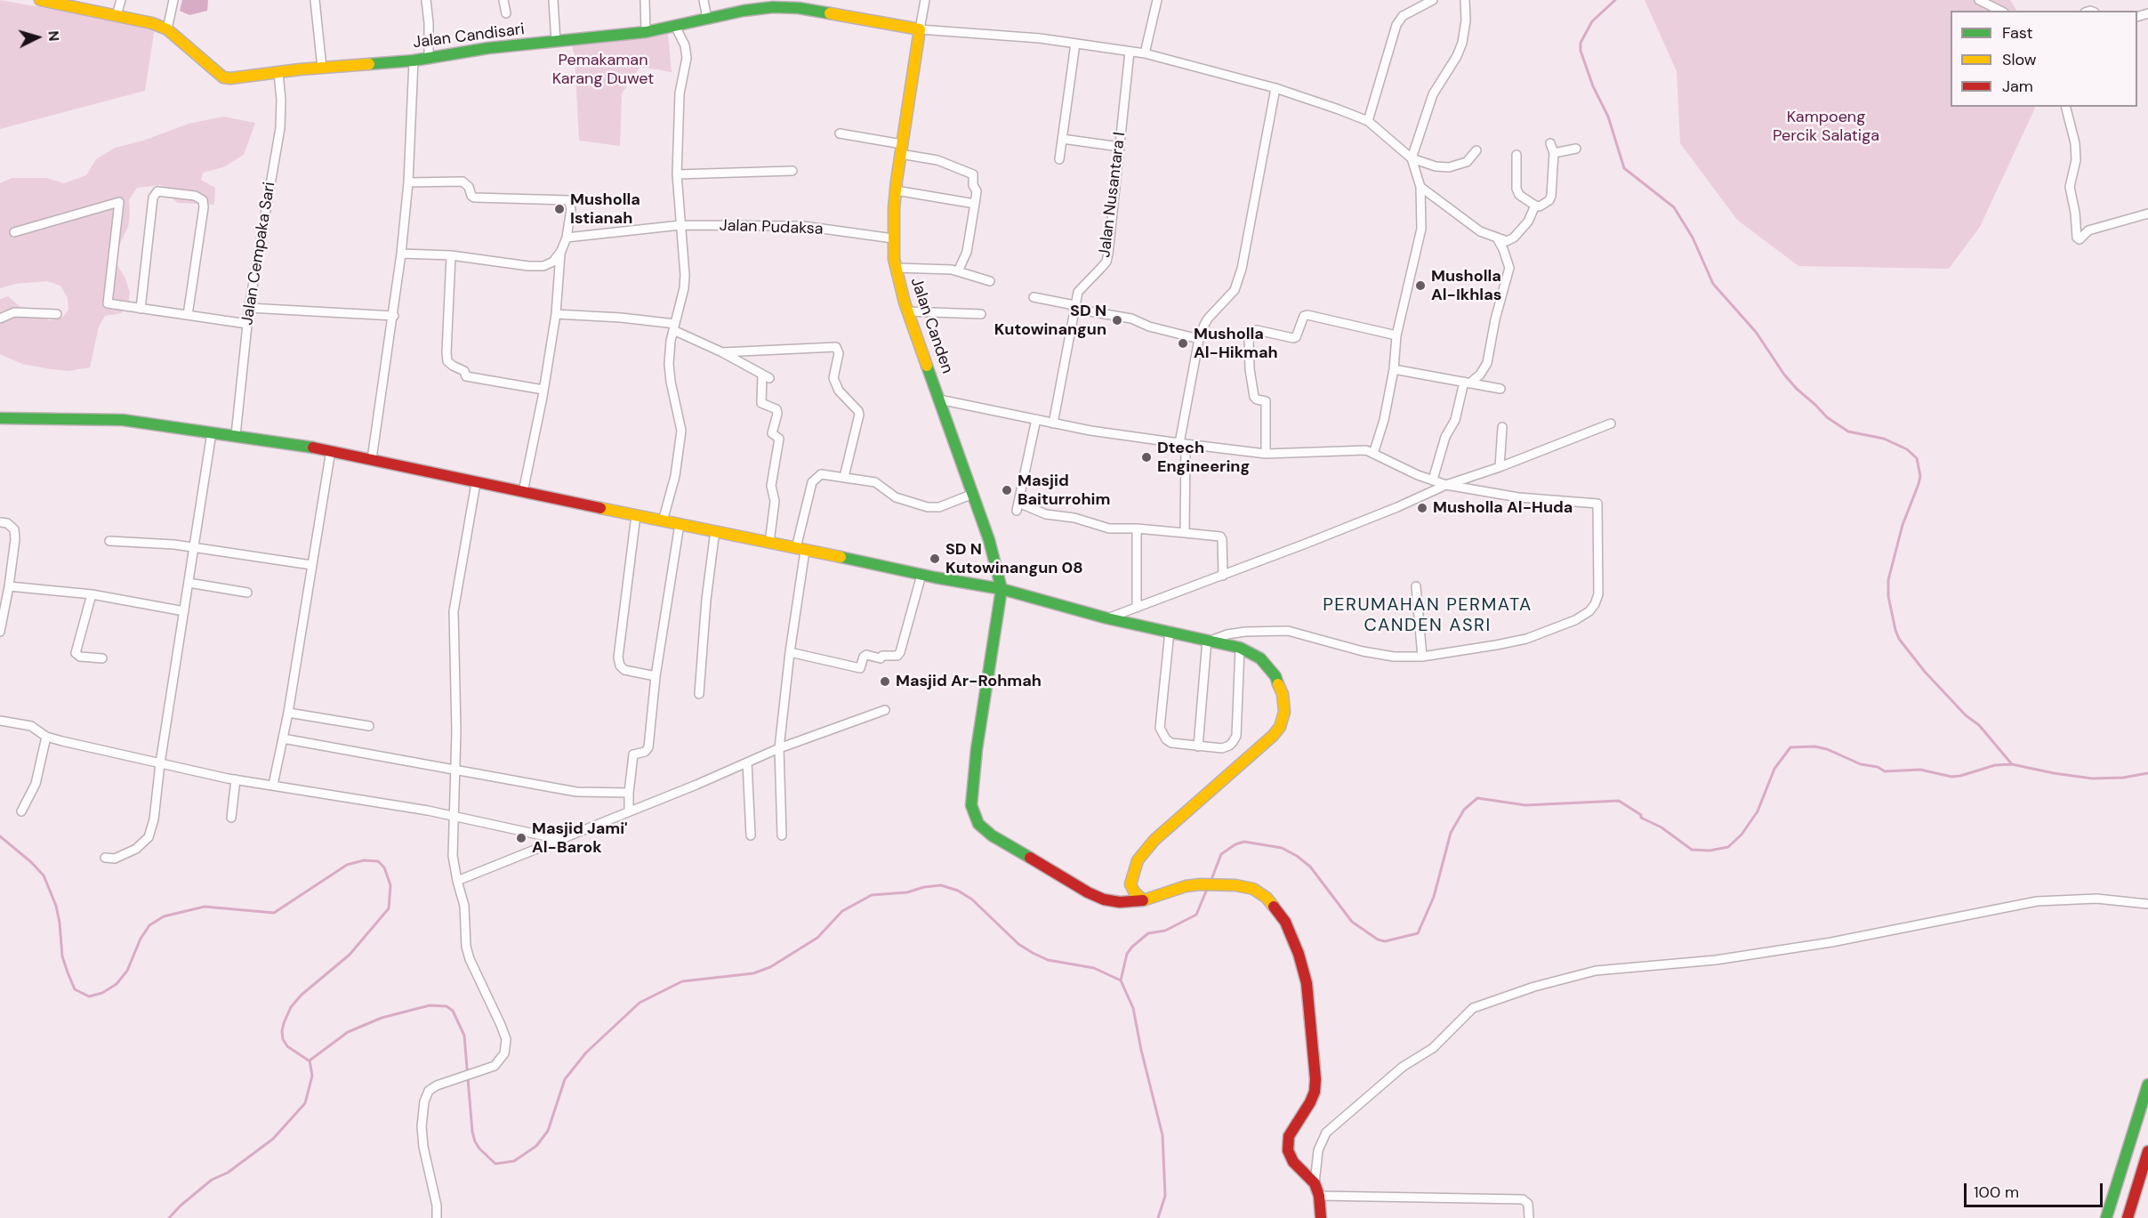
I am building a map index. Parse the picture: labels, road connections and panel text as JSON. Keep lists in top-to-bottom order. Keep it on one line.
{"streets":{"main road":["Jalan Candisari","Jalan Canden"],"street":["Jalan Nusantara I","Jalan Pudaksa","Jalan Cempaka Sari"]},"crossings":[["Jalan Candisari","Jalan Cempaka Sari"],["Jalan Candisari","Jalan Canden"],["Jalan Pudaksa","Jalan Canden"]],"districts":["PERUMAHAN PERMATA CANDEN ASRI"],"parks":["Pemakaman Karang Duwet","Kampoeng Percik Salatiga"],"places":["Musholla Istianah","Musholla Al-Ikhlas","SD N Kutowinangun","Musholla Al-Hikmah","Dtech Engineering","Masjid Baiturrohim","Musholla Al-Huda","SD N Kutowinangun 08","Masjid Ar-Rohmah","Masjid Jami' Al-Barok"],"legend":["Fast","Slow","Jam"],"scale_bar":"100 m","north":"right"}
